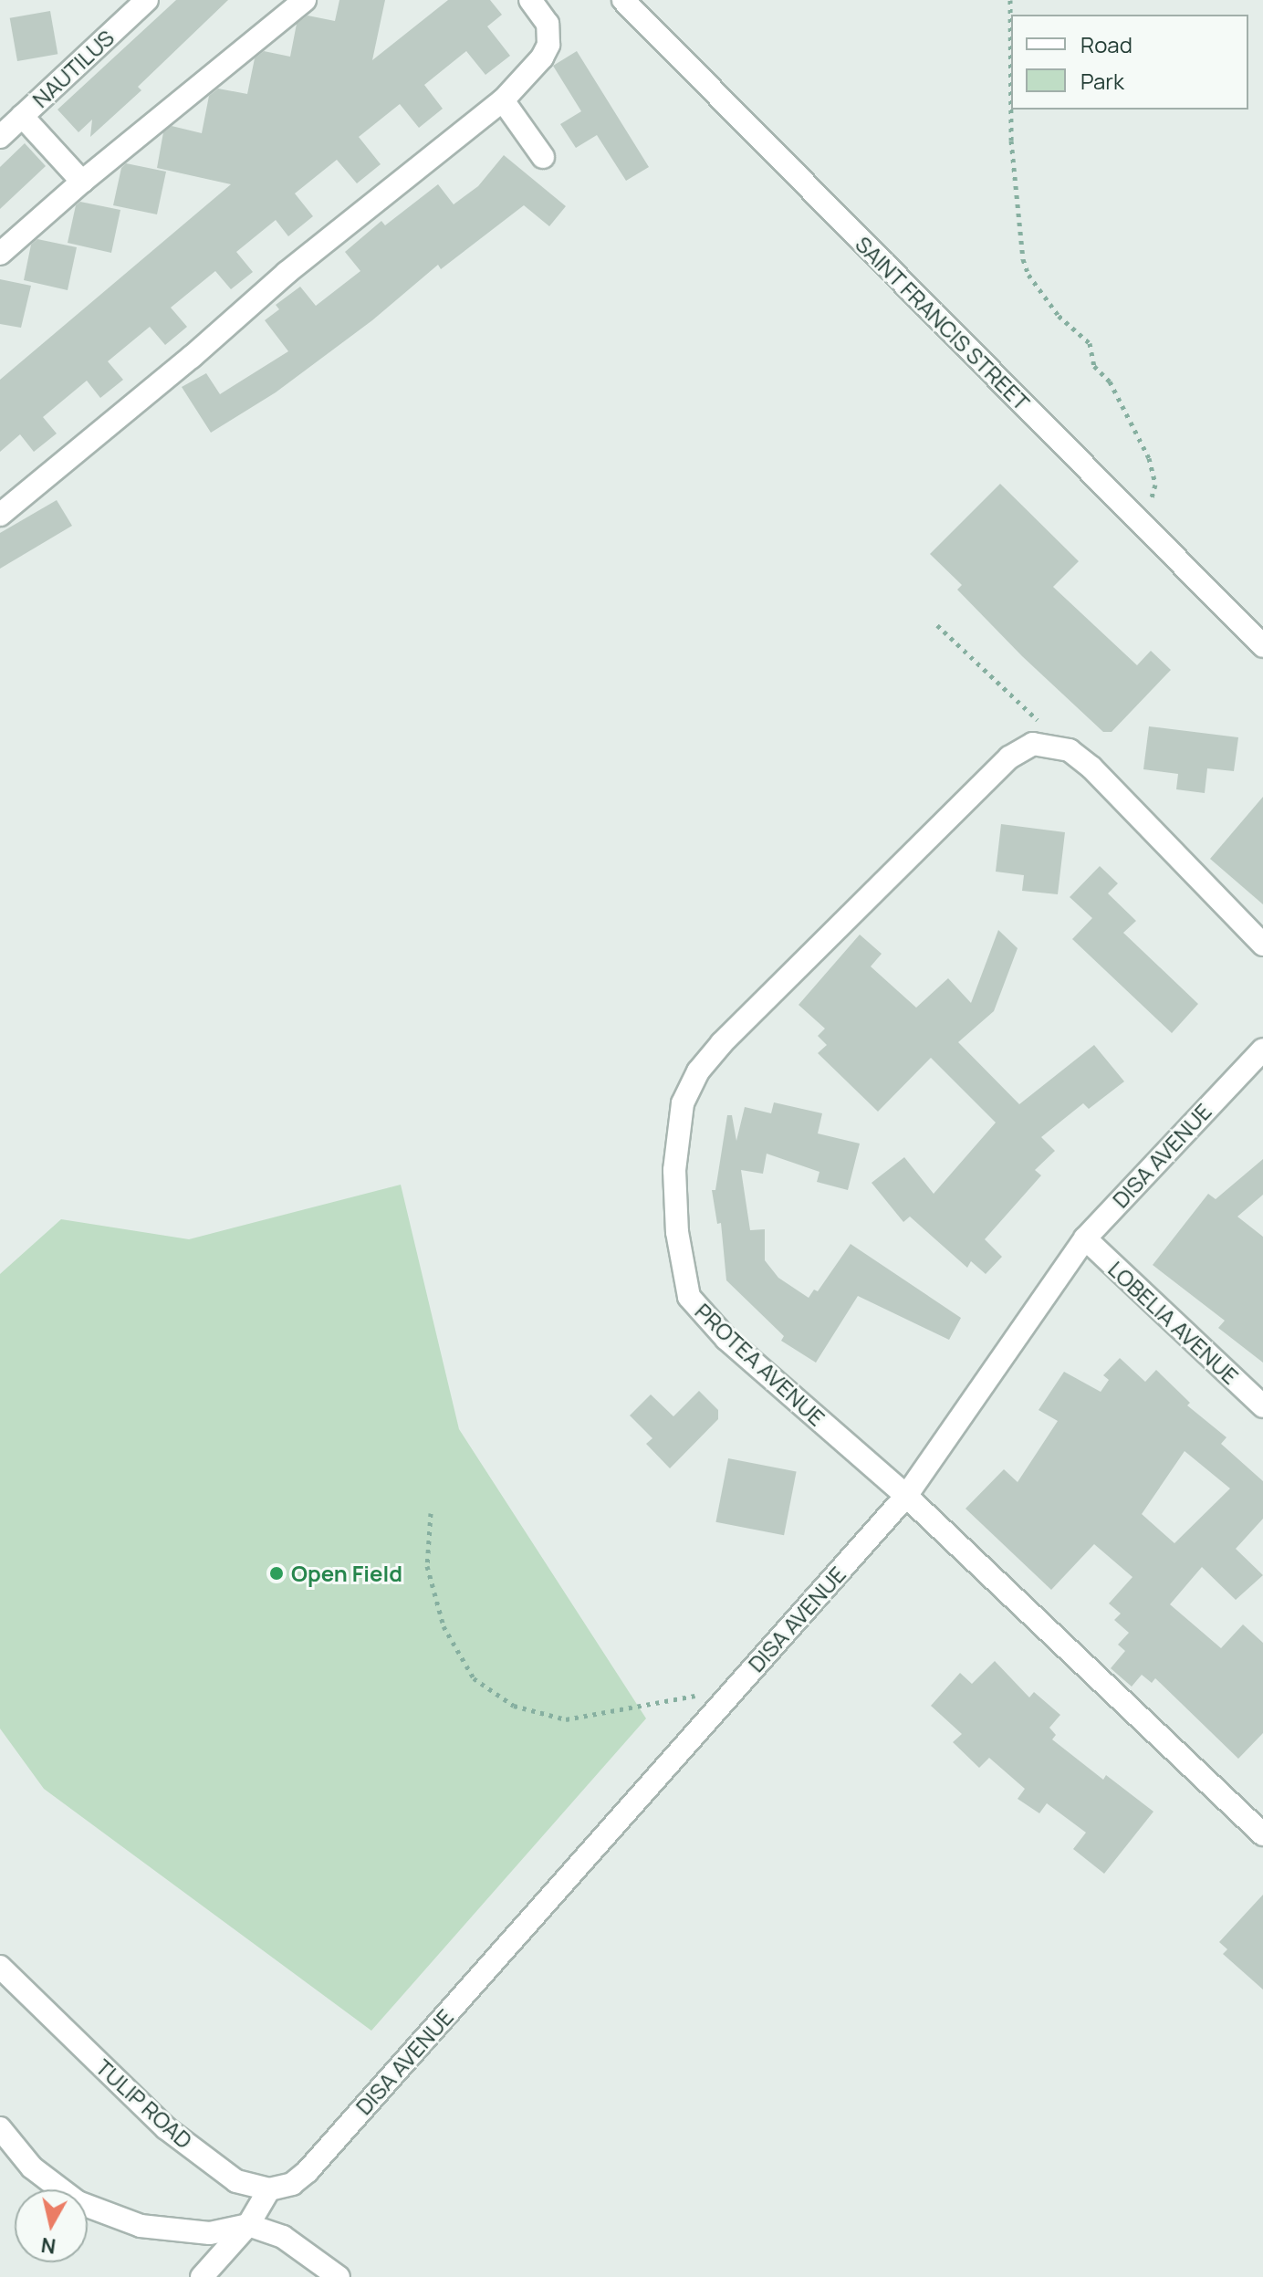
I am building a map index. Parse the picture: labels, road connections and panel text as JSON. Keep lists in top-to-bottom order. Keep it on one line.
{"streets":{"street":["NAUTILUS","SAINT FRANCIS STREET","DISA AVENUE","LOBELIA AVENUE","PROTEA AVENUE","TULIP ROAD"]},"crossings":[["DISA AVENUE","LOBELIA AVENUE"],["DISA AVENUE","PROTEA AVENUE"],["DISA AVENUE","TULIP ROAD"]],"places":["Open Field"],"legend":["Road","Park"],"north":"bottom"}
